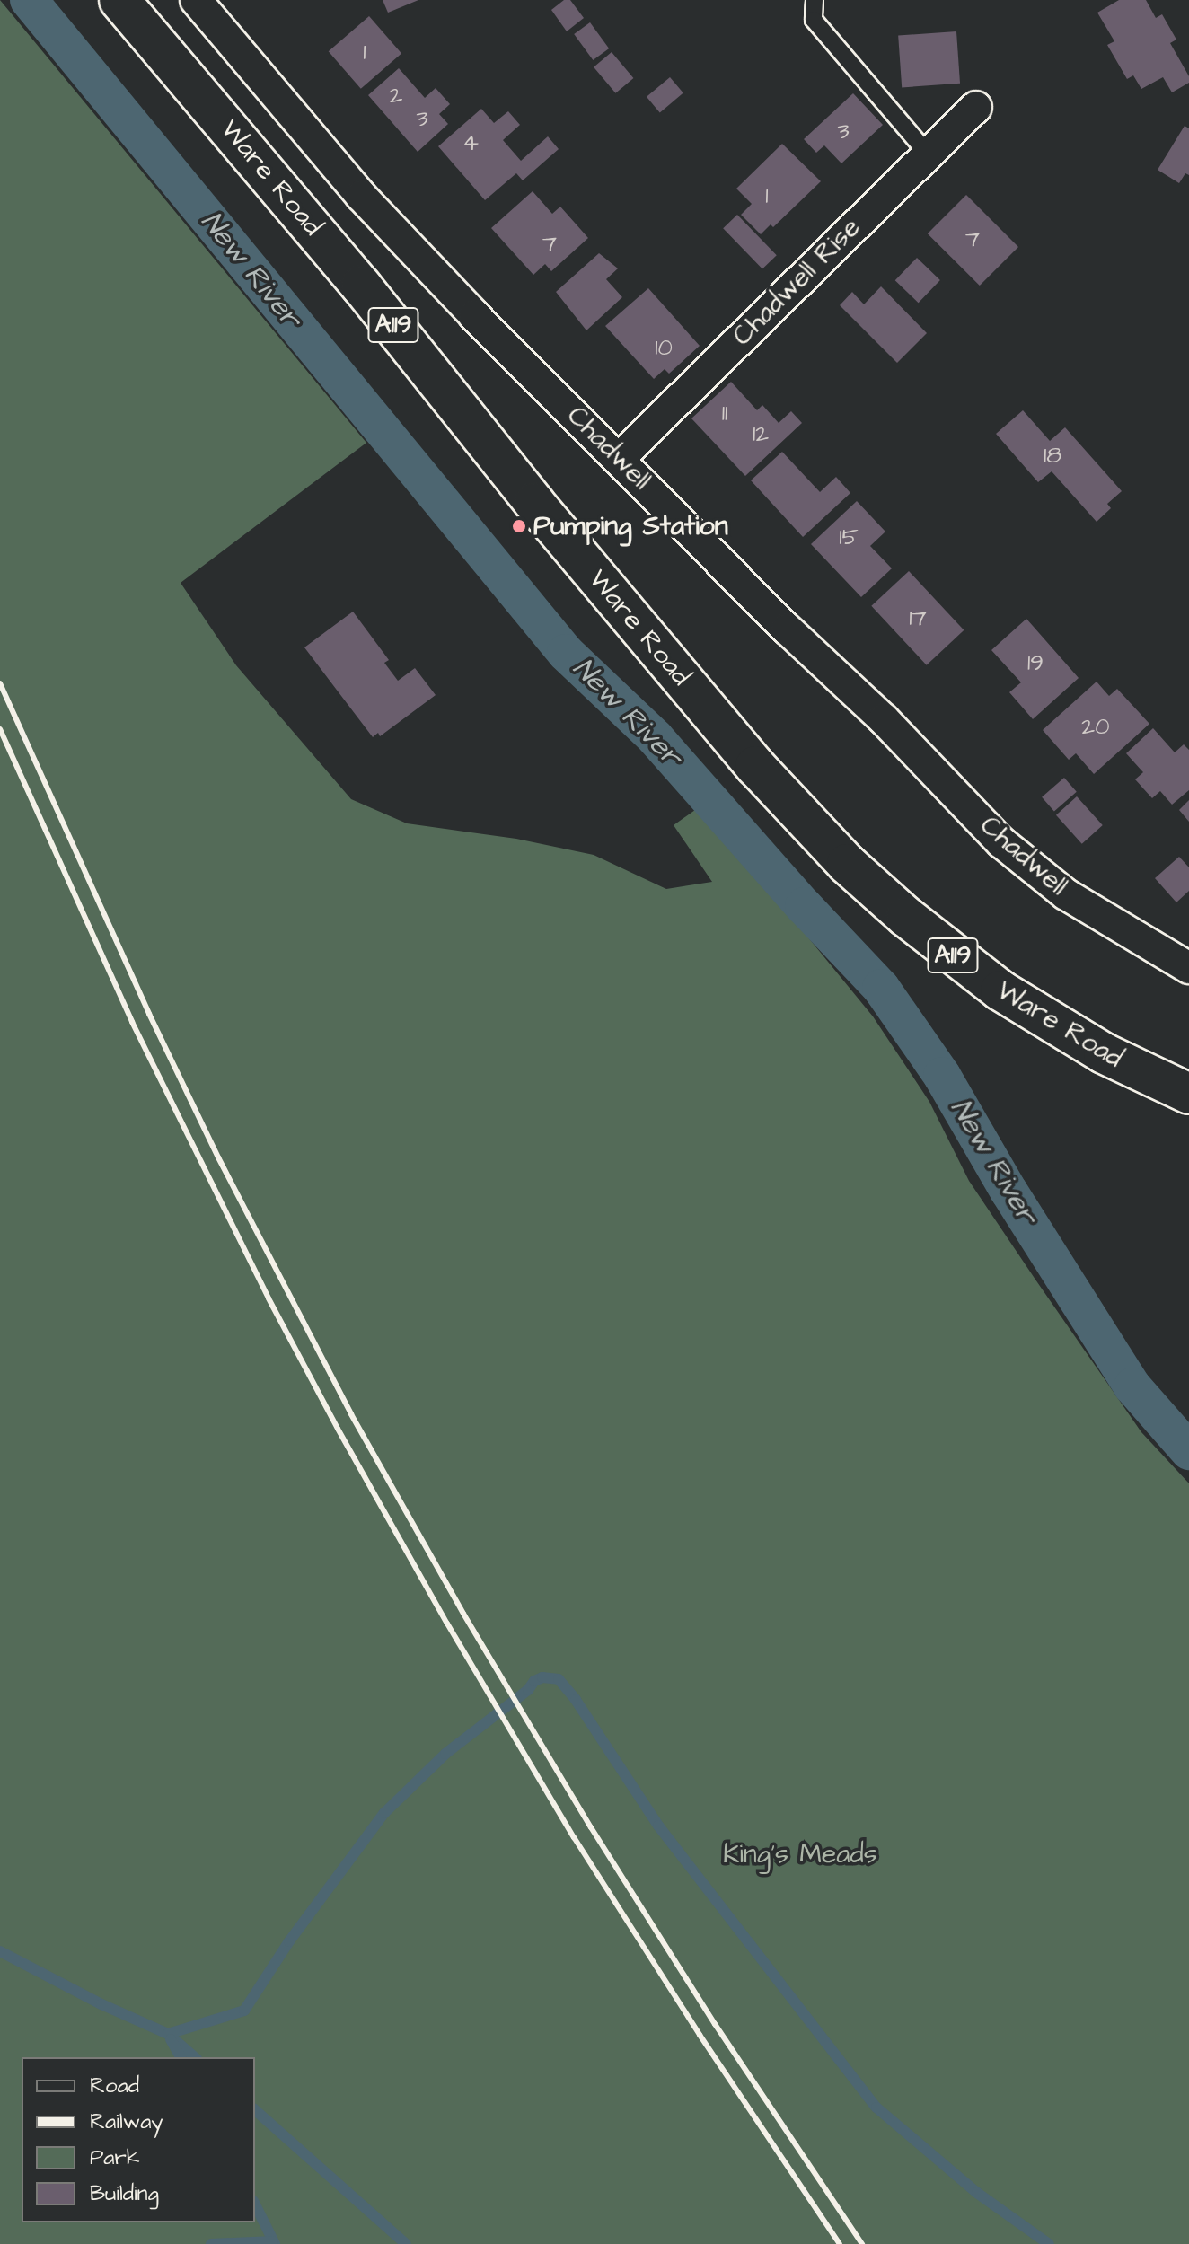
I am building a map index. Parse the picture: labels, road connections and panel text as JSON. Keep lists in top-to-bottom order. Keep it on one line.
{"streets":{"main road":["Ware Road","A119"],"street":["Chadwell Rise","Chadwell"]},"crossings":[["Chadwell Rise","Chadwell"]],"water":["New River"],"parks":["King's Meads"],"places":["Pumping Station"],"house_numbers":["1","2","3","3","4","1","7","7","10","11","12","18","15","17","19","20"],"legend":["Road","Railway","Park","Building"]}
